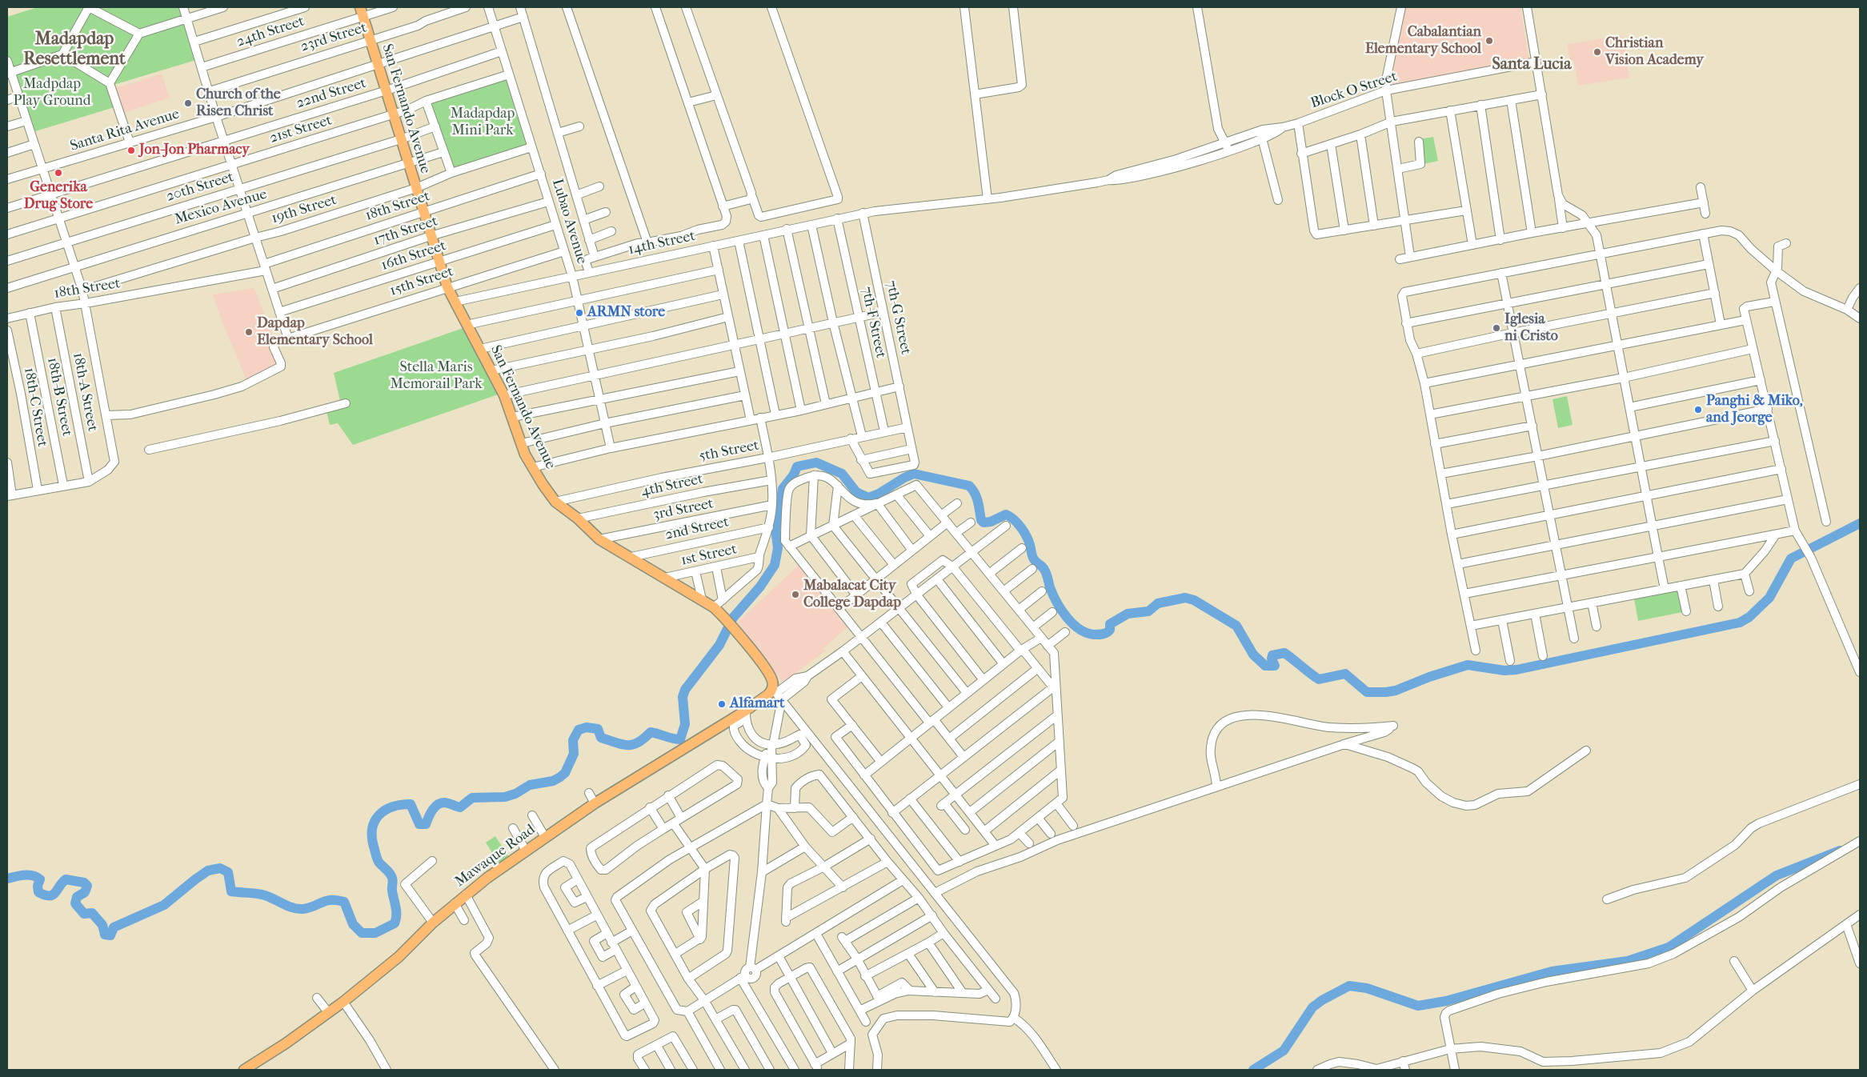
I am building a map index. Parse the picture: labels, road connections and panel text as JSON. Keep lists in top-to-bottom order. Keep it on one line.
{"streets":{"main road":["San Fernando Avenue","Mawaque Road"],"street":["24th Street","23rd Street","Block O Street","22nd Street","21st Street","Santa Rita Avenue","20th Street","18th Street","Mexico Avenue","19th Street","Lubao Avenue","17th Street","14th Street","16th Street","15th Street","7th-G Street","7th-F Street","18th-A Street","18th-B Street","18th-C Street","5th Street","4th Street","3rd Street","2nd Street","1st Street"]},"crossings":[["24th Street","San Fernando Avenue"],["23rd Street","San Fernando Avenue"],["22nd Street","San Fernando Avenue"],["22nd Street","Lubao Avenue"],["San Fernando Avenue","21st Street"],["San Fernando Avenue","Santa Rita Avenue"],["San Fernando Avenue","20th Street"],["San Fernando Avenue","18th Street"],["San Fernando Avenue","Mexico Avenue"],["San Fernando Avenue","19th Street"],["San Fernando Avenue","17th Street"],["San Fernando Avenue","14th Street"],["San Fernando Avenue","16th Street"],["San Fernando Avenue","15th Street"],["San Fernando Avenue","5th Street"],["San Fernando Avenue","4th Street"],["San Fernando Avenue","3rd Street"],["San Fernando Avenue","2nd Street"],["San Fernando Avenue","1st Street"],["San Fernando Avenue","Mawaque Road"],["21st Street","Lubao Avenue"],["Santa Rita Avenue","Lubao Avenue"],["18th Street","Lubao Avenue"],["18th Street","18th-A Street"],["18th Street","18th-B Street"],["19th Street","Lubao Avenue"],["Lubao Avenue","17th Street"],["Lubao Avenue","14th Street"],["Lubao Avenue","16th Street"],["Lubao Avenue","15th Street"],["14th Street","7th-G Street"],["14th Street","7th-F Street"],["7th-G Street","5th Street"],["7th-F Street","5th Street"]],"districts":["Madapdap Resettlement","Santa Lucia"],"parks":["Madpdap Play Ground","Madapdap Mini Park","Stella Maris Memorail Park"],"places":["Cabalantian Elementary School","Christian Vision Academy","Church of the Risen Christ","Jon-Jon Pharmacy","Generika Drug Store","ARMN store","Iglesia ni Cristo","Dapdap Elementary School","Panghi & Miko, and Jeorge","Mabalacat City College Dapdap","Alfamart"]}
